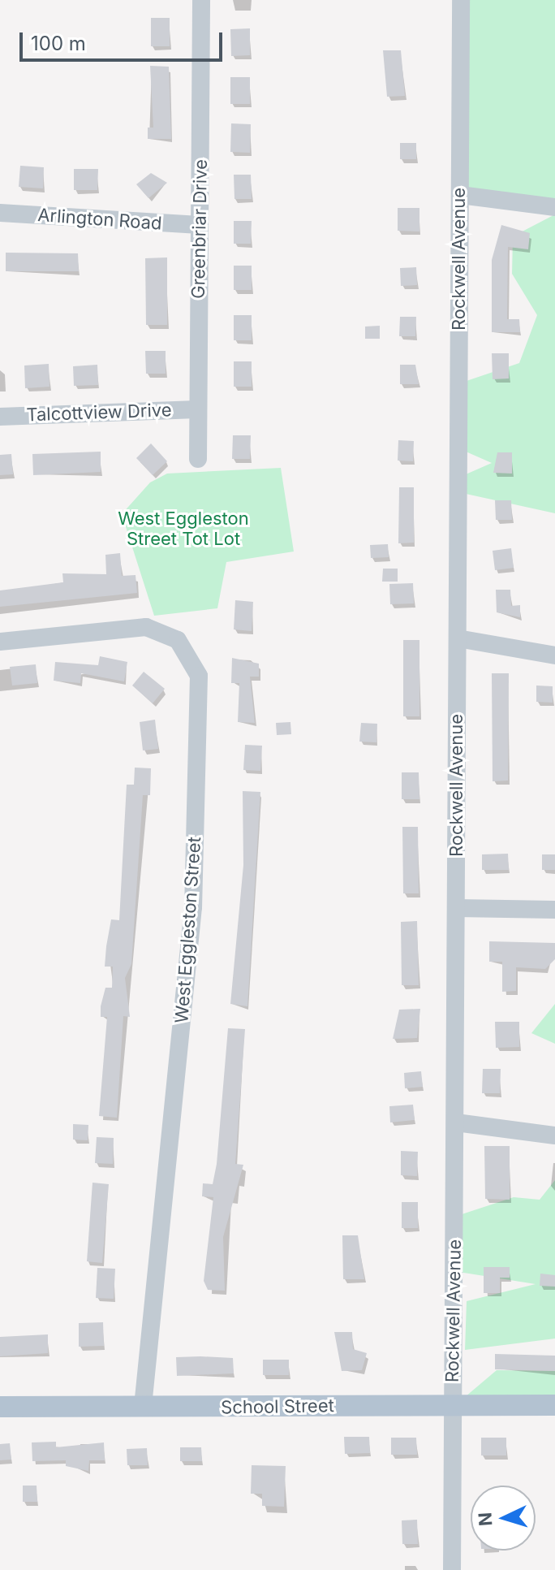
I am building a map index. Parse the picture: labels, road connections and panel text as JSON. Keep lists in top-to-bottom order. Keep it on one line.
{"streets":{"main road":["School Street"],"street":["Arlington Road","Greenbriar Drive","Rockwell Avenue","Talcottview Drive","West Eggleston Street"]},"crossings":[["Arlington Road","Greenbriar Drive"],["Greenbriar Drive","Talcottview Drive"],["Rockwell Avenue","School Street"],["West Eggleston Street","School Street"]],"parks":["West Eggleston Street Tot Lot"],"scale_bar":"100 m","north":"left"}
